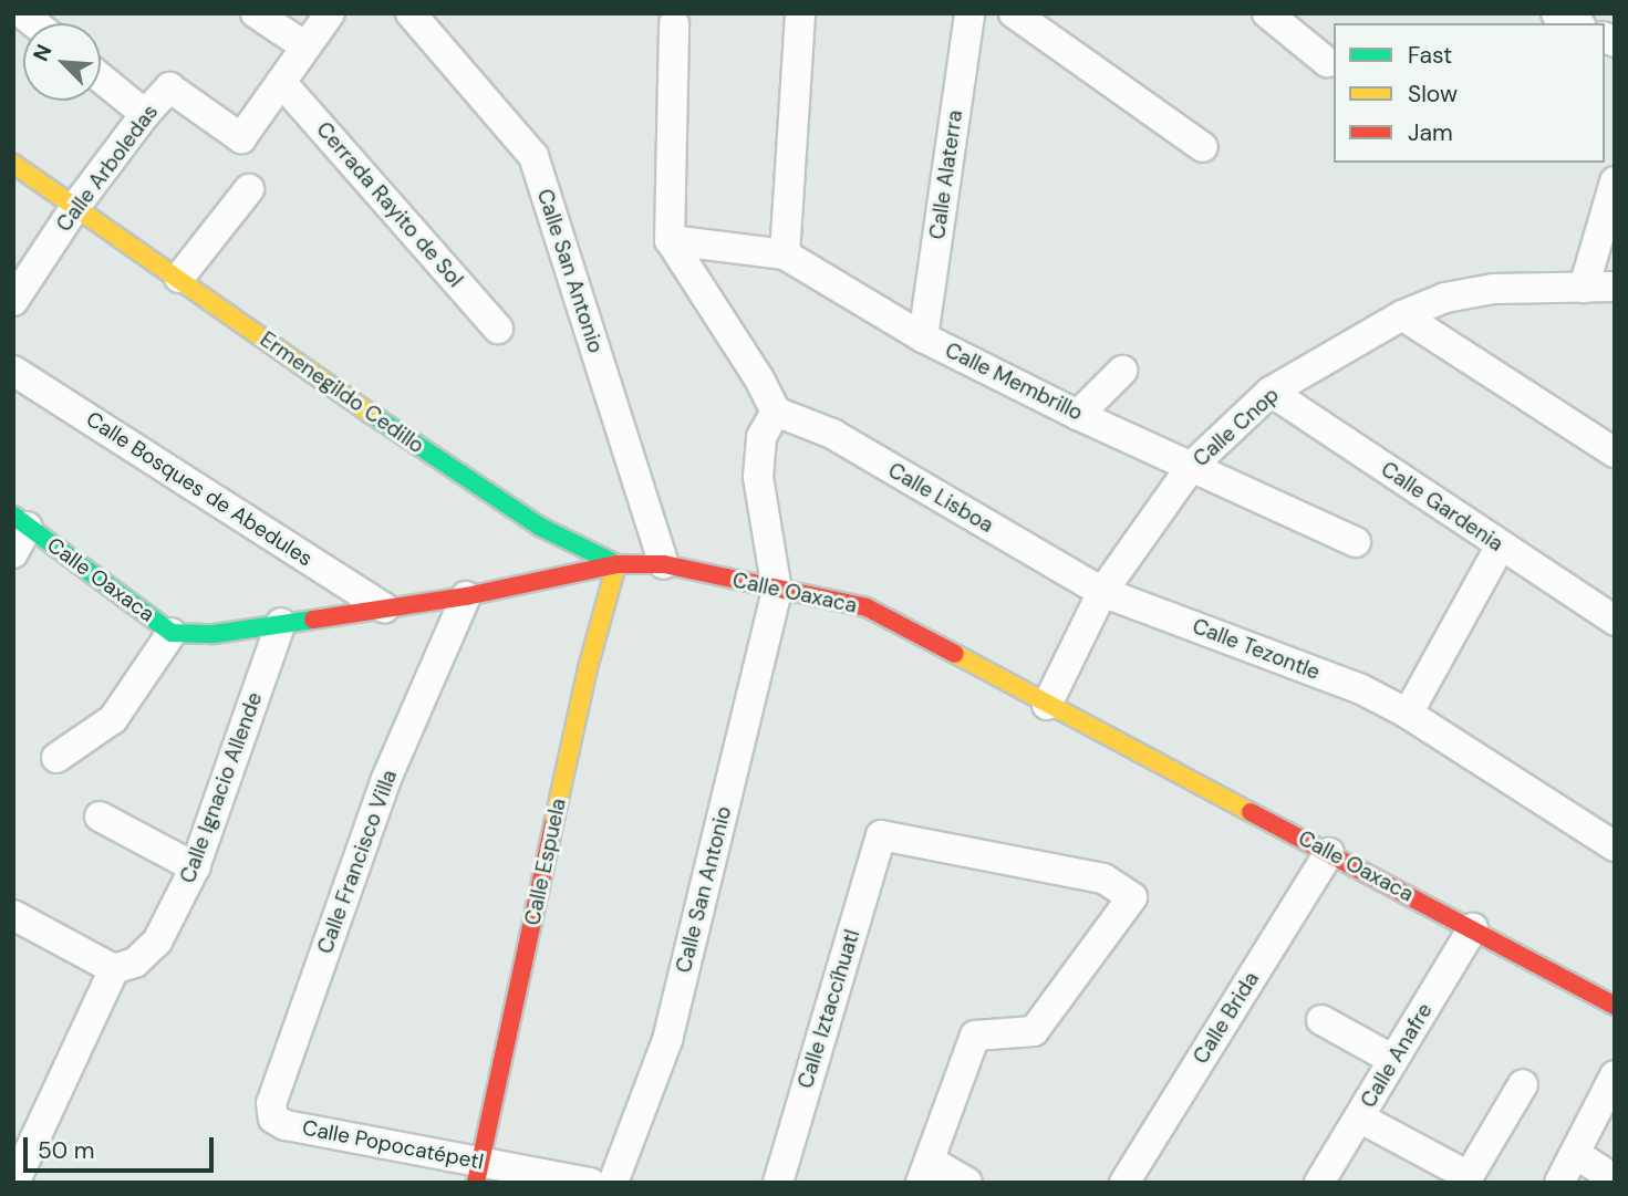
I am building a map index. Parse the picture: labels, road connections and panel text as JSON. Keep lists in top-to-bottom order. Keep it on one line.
{"streets":{"street":["Calle Arboledas","Calle Alaterra","Cerrada Rayito de Sol","Calle San Antonio","Calle Membrillo","Ermenegildo Cedillo","Calle Cnop","Calle Bosques de Abedules","Calle Lisboa","Calle Gardenia","Calle Oaxaca","Calle Tezontle","Calle Ignacio Allende","Calle Francisco Villa","Calle Espuela","Calle Iztaccíhuatl","Calle Brida","Calle Anafre","Calle Popocatépetl"]},"crossings":[["Calle Arboledas","Cerrada Rayito de Sol"],["Calle Arboledas","Ermenegildo Cedillo"],["Calle Alaterra","Calle Membrillo"],["Calle San Antonio","Calle Oaxaca"],["Calle Membrillo","Calle Cnop"],["Ermenegildo Cedillo","Calle Oaxaca"],["Ermenegildo Cedillo","Calle Espuela"],["Calle Cnop","Calle Lisboa"],["Calle Cnop","Calle Gardenia"],["Calle Cnop","Calle Oaxaca"],["Calle Cnop","Calle Tezontle"],["Calle Bosques de Abedules","Calle Oaxaca"],["Calle Lisboa","Calle Tezontle"],["Calle Oaxaca","Calle Ignacio Allende"],["Calle Oaxaca","Calle Francisco Villa"],["Calle Oaxaca","Calle Espuela"],["Calle Oaxaca","Calle Brida"],["Calle Oaxaca","Calle Anafre"],["Calle Francisco Villa","Calle Popocatépetl"],["Calle Espuela","Calle Popocatépetl"]],"legend":["Fast","Slow","Jam"],"scale_bar":"50 m","north":"top left"}
